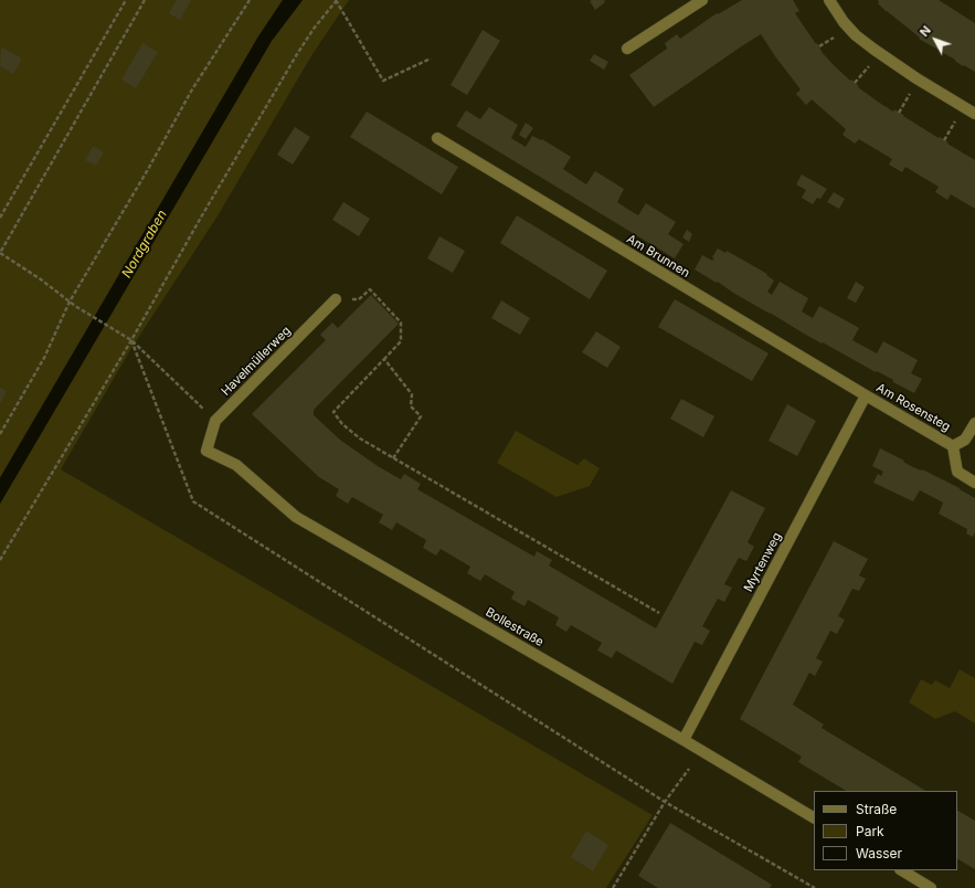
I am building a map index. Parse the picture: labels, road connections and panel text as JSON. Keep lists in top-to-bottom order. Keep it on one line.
{"streets":{"street":["Am Brunnen","Havelmüllerweg","Am Rosensteg","Myrtenweg","Bollestraße"]},"crossings":[["Am Brunnen","Am Rosensteg"],["Am Brunnen","Myrtenweg"],["Havelmüllerweg","Bollestraße"],["Am Rosensteg","Myrtenweg"],["Myrtenweg","Bollestraße"]],"water":["Nordgraben"],"legend":["Straße","Park","Wasser"],"north":"top left"}
